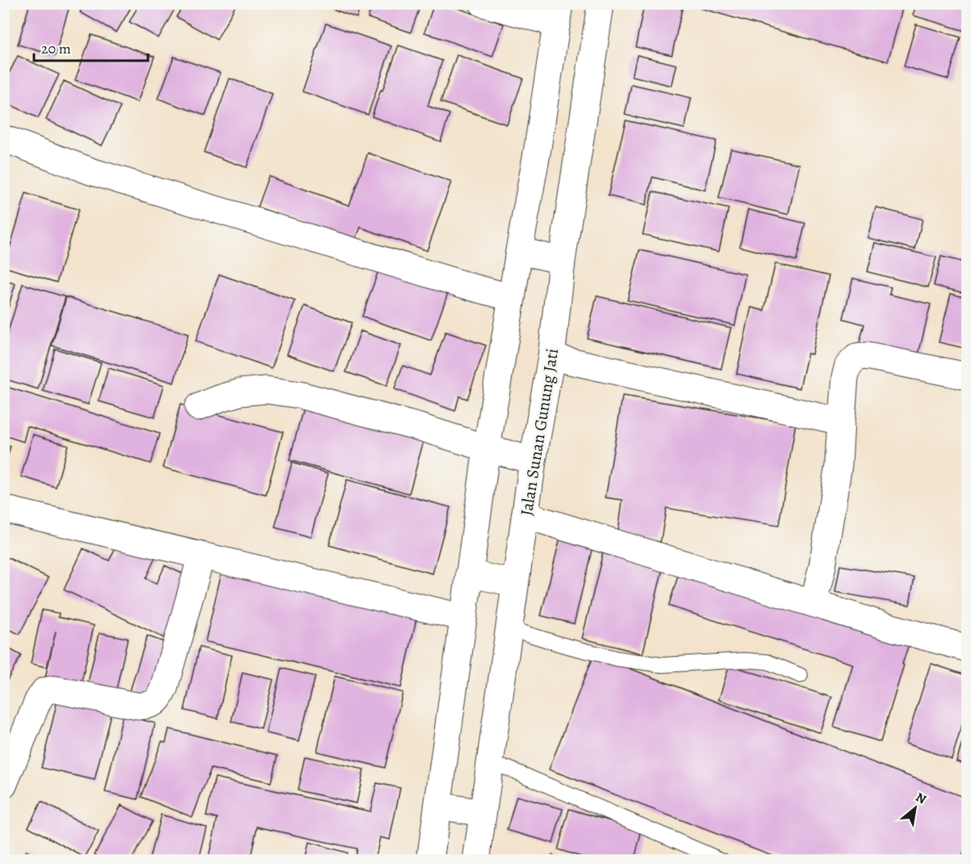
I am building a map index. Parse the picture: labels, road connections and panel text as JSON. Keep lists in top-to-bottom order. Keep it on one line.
{"streets":{"main road":["Jalan Sunan Gunung Jati"]},"scale_bar":"20 m","north":"top right"}
